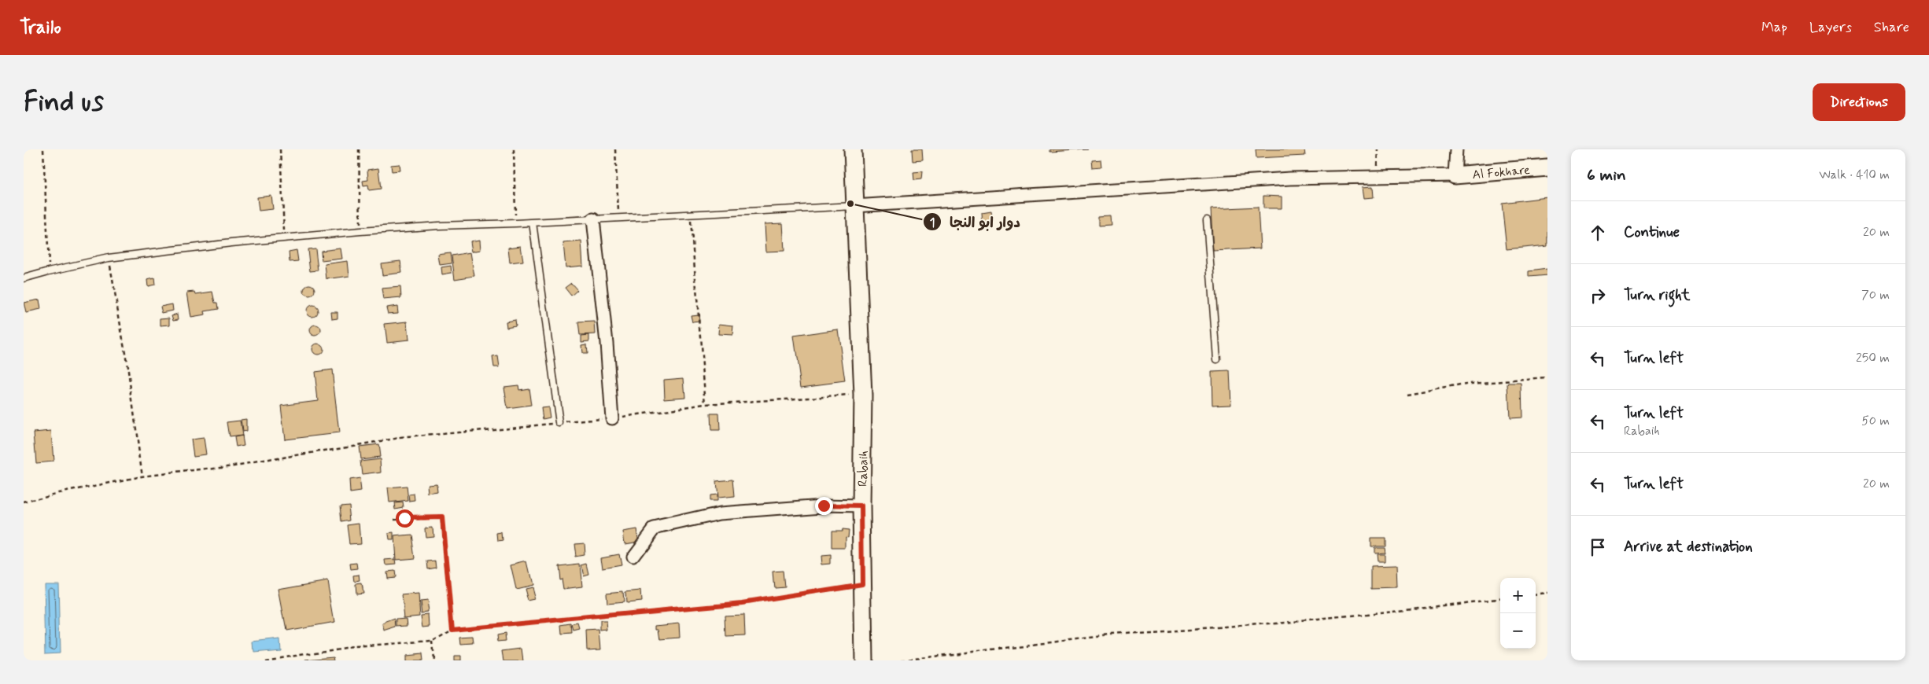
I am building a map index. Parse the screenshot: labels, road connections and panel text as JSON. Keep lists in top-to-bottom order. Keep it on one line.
{"streets":{"street":["Al Fokhare","Rabaih"]},"places":["دوار ابو النجا"],"page":{"header":"Trailo","nav":["Map","Layers","Share"],"buttons":"Directions","title":"Find us","heading":["6 min","Walk · 410 m"],"list":[["Continue","20 m"],["Turn right","70 m"],["Turn left","250 m"],["Turn left","Rabaih","50 m"],["Turn left","20 m"],"Arrive at destination"],"map_buttons":["+","−"]}}
